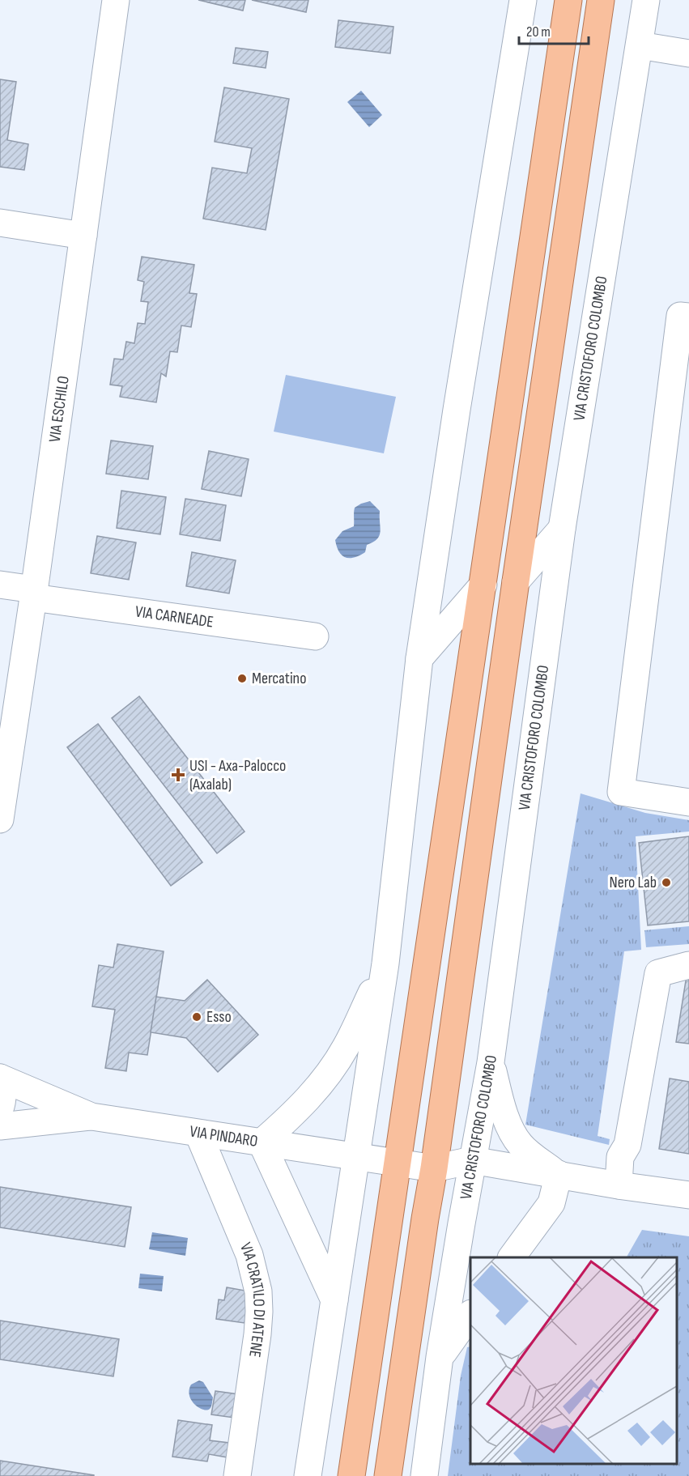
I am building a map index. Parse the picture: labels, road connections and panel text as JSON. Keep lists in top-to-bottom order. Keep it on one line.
{"streets":{"street":["VIA CRISTOFORO COLOMBO","VIA ESCHILO","VIA CARNEADE","VIA PINDARO","VIA CRATILO DI ATENE"]},"crossings":[["VIA ESCHILO","VIA CARNEADE"],["VIA PINDARO","VIA CRATILO DI ATENE"]],"places":{"other":["Mercatino","Nero Lab","Esso"],"health":["USI - Axa-Palocco (Axalab)"]},"scale_bar":"20 m"}
